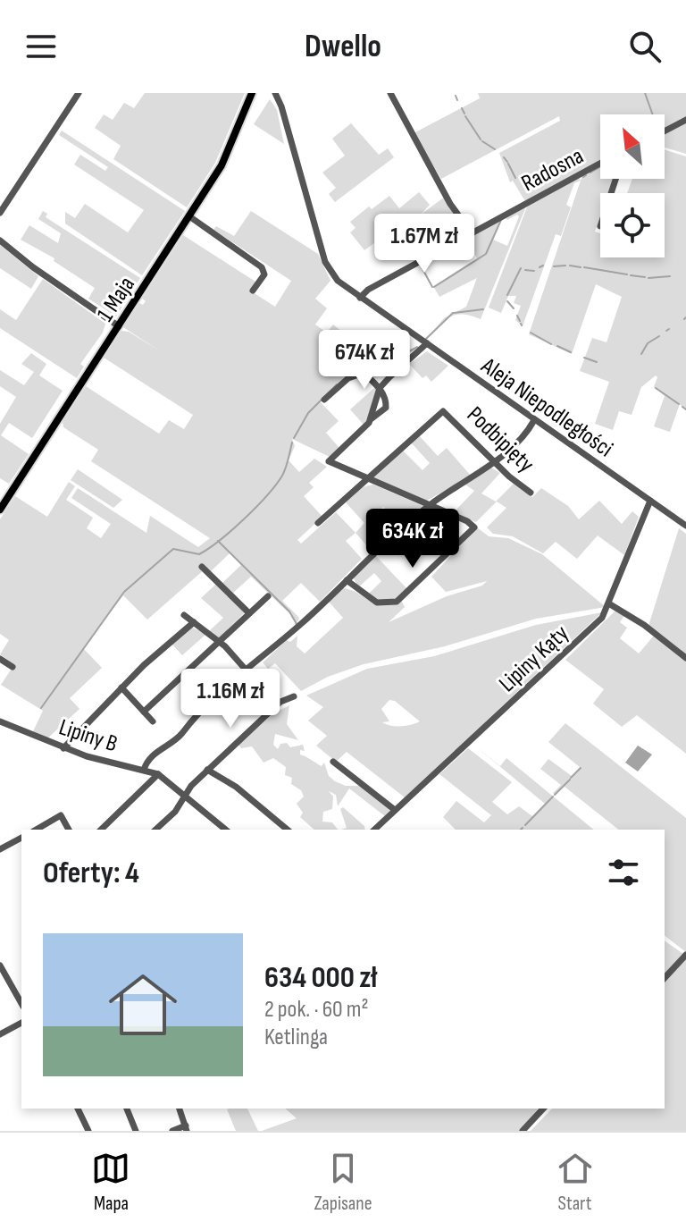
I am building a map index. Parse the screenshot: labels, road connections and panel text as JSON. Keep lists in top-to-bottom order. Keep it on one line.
{"streets":{"main road":["1 Maja"],"street":["Radosna","Aleja Niepodległości","Podbipięty","Lipiny Kąty","Lipiny B"]},"crossings":[["Radosna","Aleja Niepodległości"],["Aleja Niepodległości","Lipiny Kąty"]],"north":"top left","page":{"header":"Dwello","price":["1.67M zł","674K zł","634K zł","1.16M zł"],"heading":"Oferty: 4","list":[{"name":"634 000 zł","note":"2 pok. · 60 m² · Ketlinga"}],"tabs":["Mapa","Zapisane","Start"]}}
